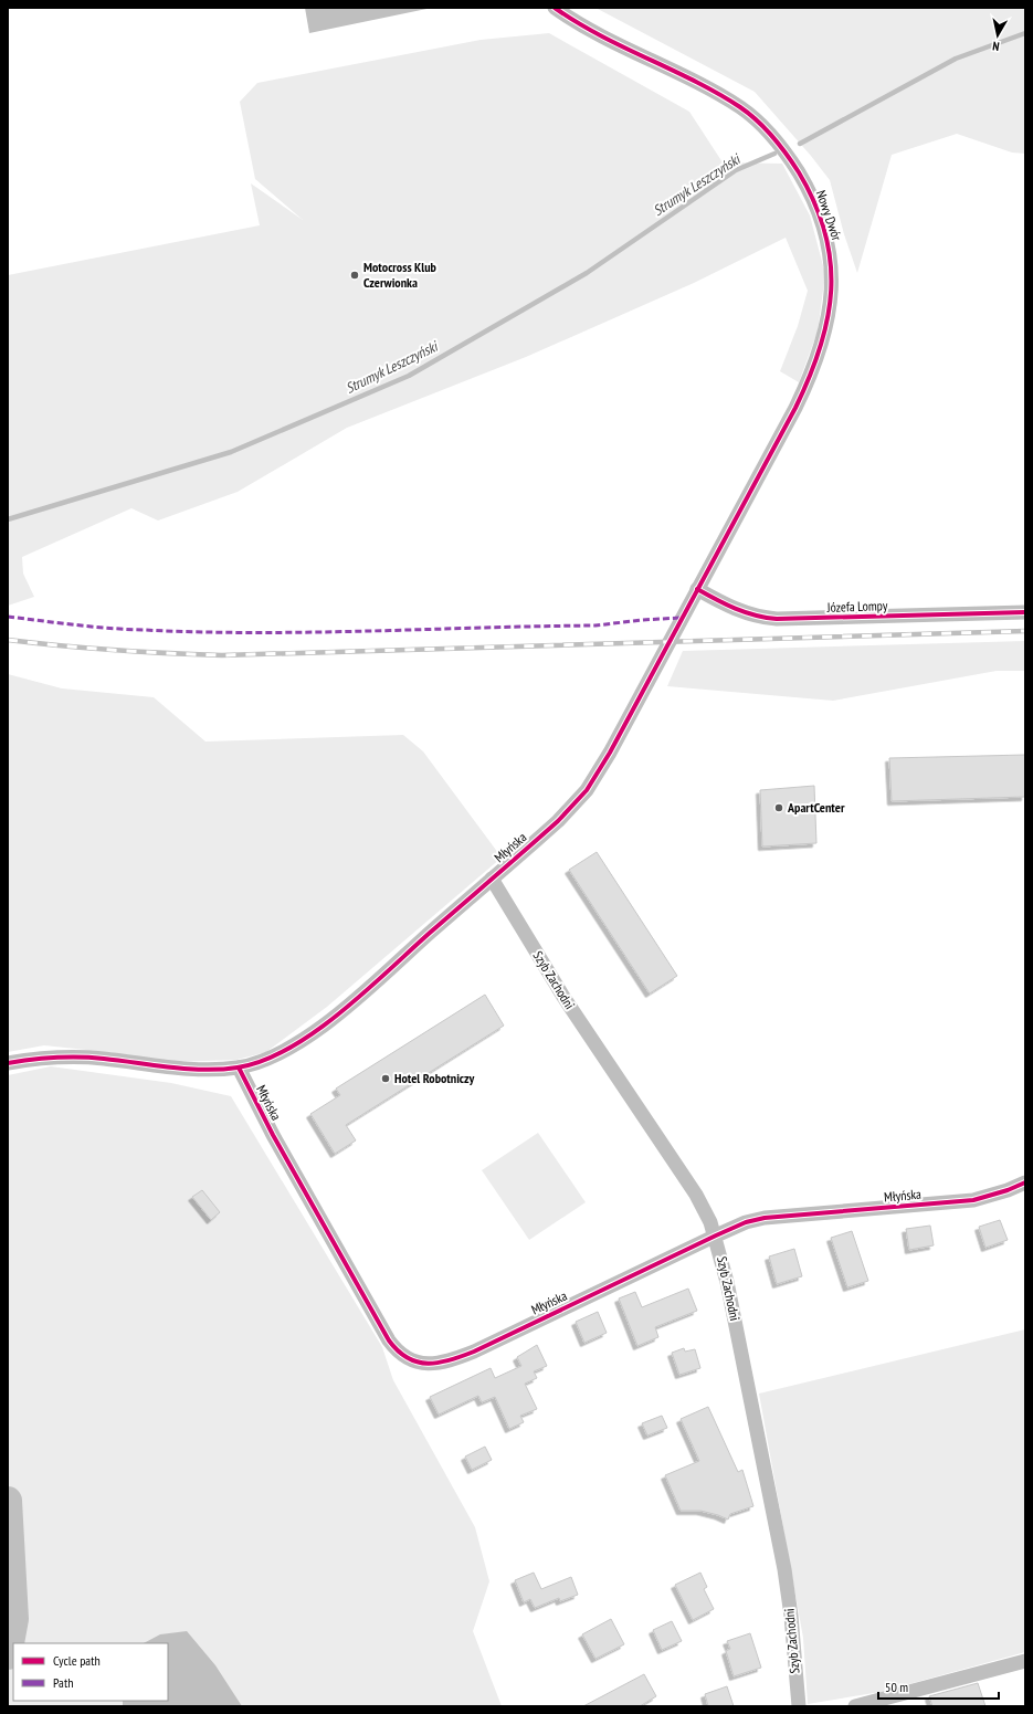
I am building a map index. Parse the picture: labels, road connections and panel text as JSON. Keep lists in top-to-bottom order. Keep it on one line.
{"streets":{"street":["Nowy Dwór","Józefa Lompy","Młyńska","Szyb Zachodni"]},"crossings":[["Nowy Dwór","Józefa Lompy"],["Nowy Dwór","Młyńska"],["Józefa Lompy","Młyńska"],["Młyńska","Szyb Zachodni"]],"water":["Strumyk Leszczyński"],"places":["Motocross Klub Czerwionka","ApartCenter","Hotel Robotniczy"],"legend":["Cycle path","Path"],"scale_bar":"50 m","north":"bottom"}
